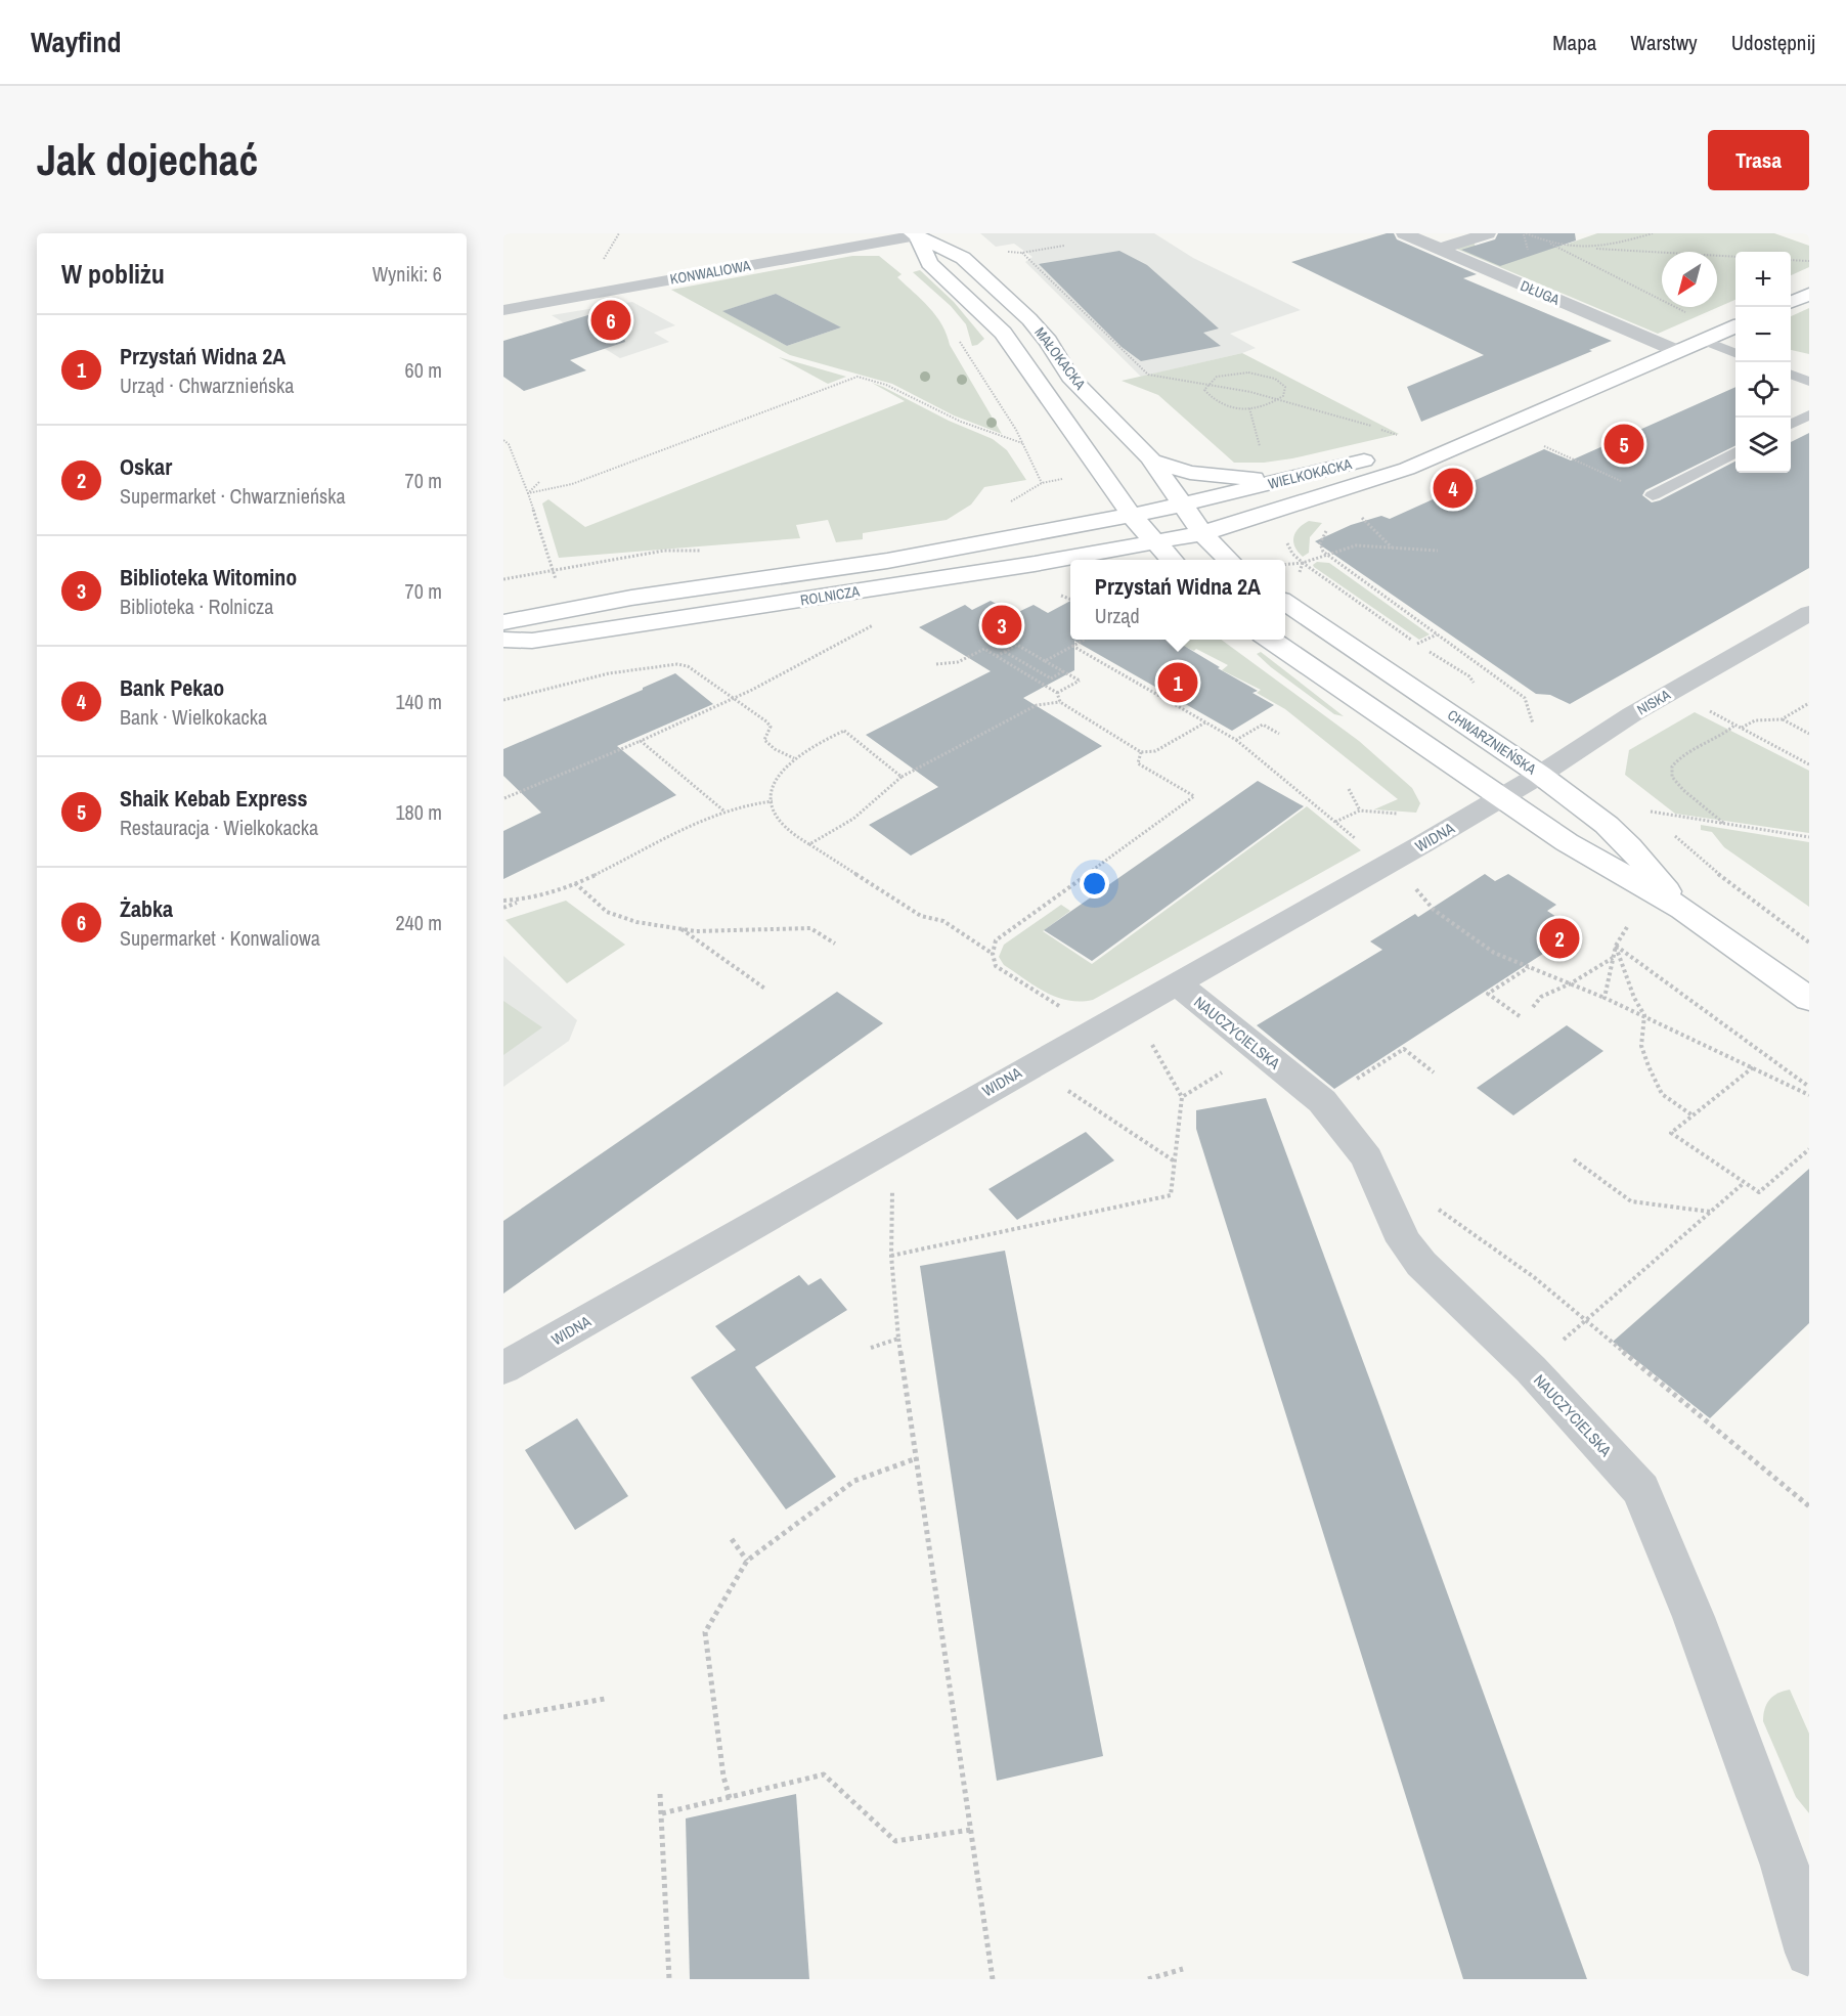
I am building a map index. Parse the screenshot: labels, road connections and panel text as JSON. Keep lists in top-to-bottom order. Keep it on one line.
{"streets":{"main road":["MAŁOKACKA","WIELKOKACKA","ROLNICZA","CHWARZNIEŃSKA"],"street":["KONWALIOWA","DŁUGA","NISKA","WIDNA","NAUCZYCIELSKA"]},"crossings":[["KONWALIOWA","MAŁOKACKA"],["DŁUGA","WIELKOKACKA"],["MAŁOKACKA","WIELKOKACKA"],["MAŁOKACKA","ROLNICZA"],["WIELKOKACKA","ROLNICZA"],["NISKA","CHWARZNIEŃSKA"],["NISKA","WIDNA"],["CHWARZNIEŃSKA","WIDNA"],["WIDNA","NAUCZYCIELSKA"]],"north":"bottom left","page":{"header":"Wayfind","nav":["Mapa","Warstwy","Udostępnij"],"buttons":"Trasa","title":"Jak dojechać","heading":["W pobliżu","Wyniki: 6"],"map_buttons":["+","−"],"pins":["6","5","4","3","1","2"],"list":[{"mark":"1","name":"Przystań Widna 2A","note":"Urząd · Chwarznieńska","value":"60 m"},{"mark":"2","name":"Oskar","note":"Supermarket · Chwarznieńska","value":"70 m"},{"mark":"3","name":"Biblioteka Witomino","note":"Biblioteka · Rolnicza","value":"70 m"},{"mark":"4","name":"Bank Pekao","note":"Bank · Wielkokacka","value":"140 m"},{"mark":"5","name":"Shaik Kebab Express","note":"Restauracja · Wielkokacka","value":"180 m"},{"mark":"6","name":"Żabka","note":"Supermarket · Konwaliowa","value":"240 m"}],"popup":["Przystań Widna 2A","Urząd"]}}
